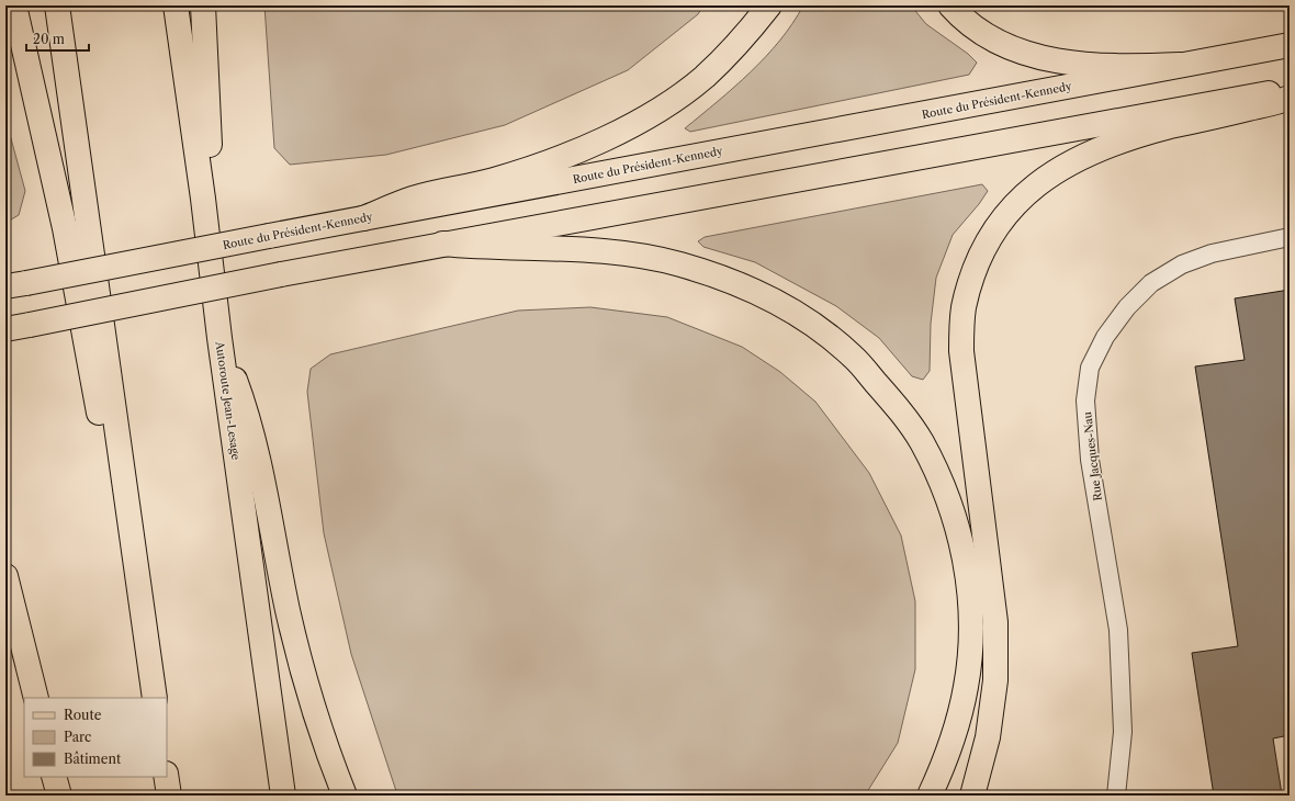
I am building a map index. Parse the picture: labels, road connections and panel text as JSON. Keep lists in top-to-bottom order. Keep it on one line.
{"streets":{"main road":["Route du Président-Kennedy","Autoroute Jean-Lesage"],"street":["Rue Jacques-Nau"]},"legend":["Route","Parc","Bâtiment"],"scale_bar":"20 m"}
